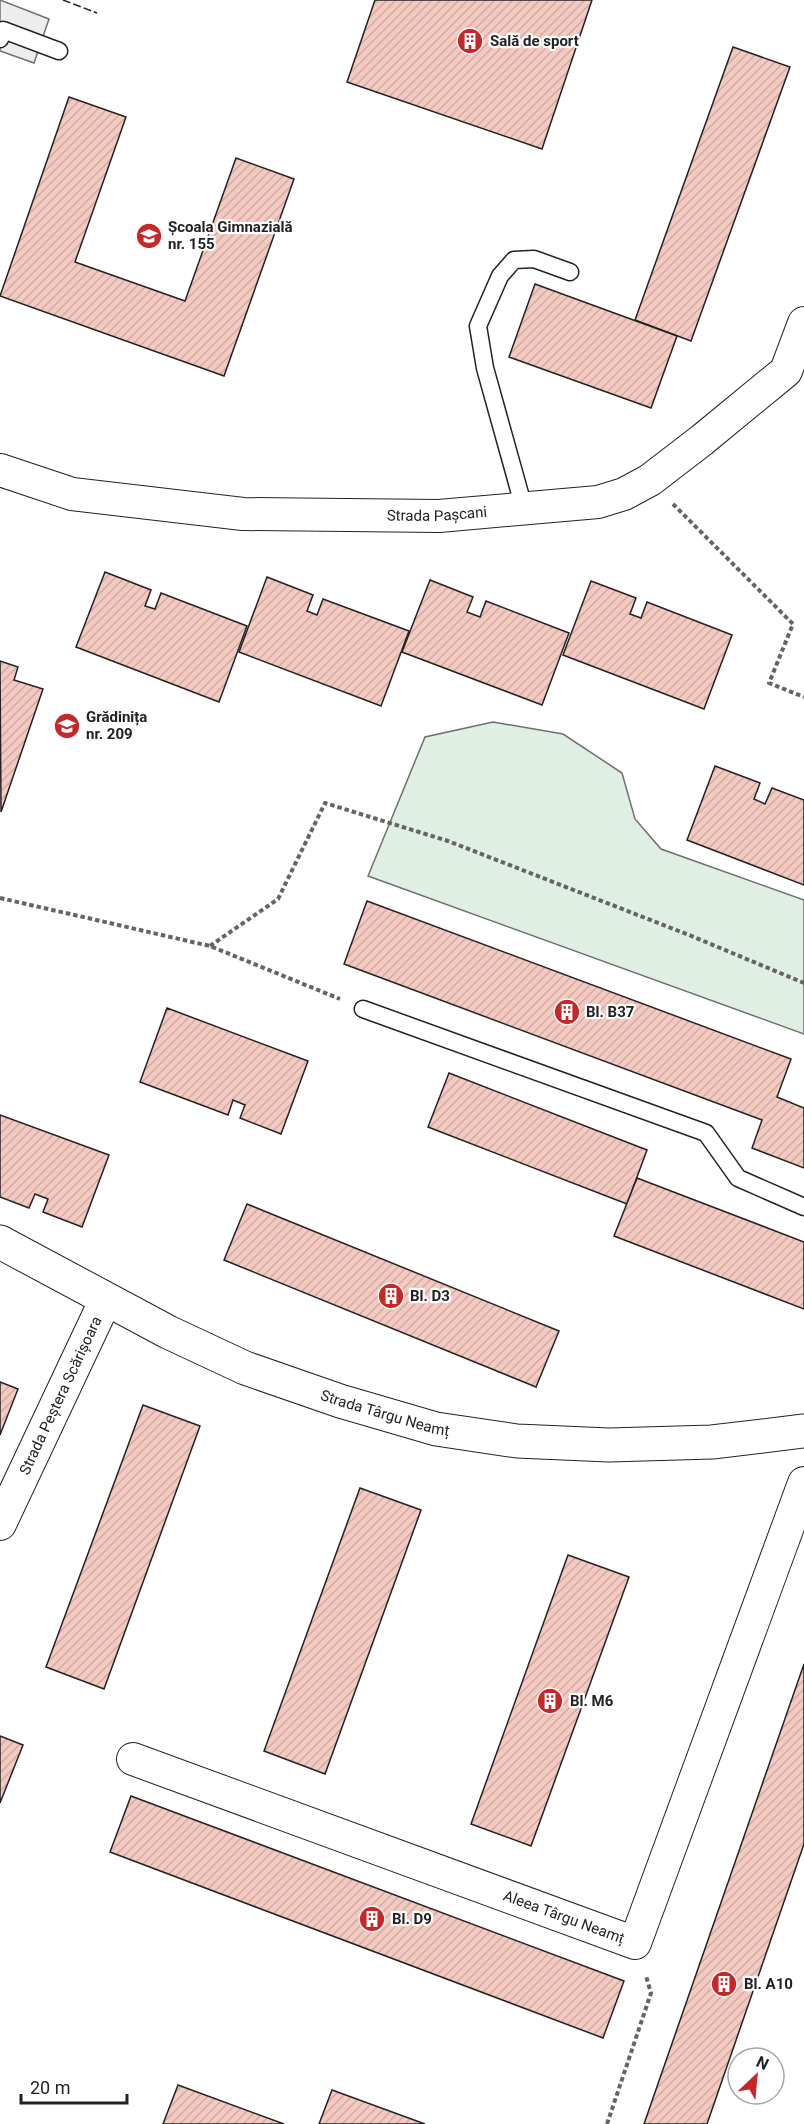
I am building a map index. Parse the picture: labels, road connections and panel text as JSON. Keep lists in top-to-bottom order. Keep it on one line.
{"streets":{"street":["Strada Pașcani","Strada Peștera Scărișoara","Strada Târgu Neamț","Aleea Târgu Neamț"]},"crossings":[["Strada Peștera Scărișoara","Strada Târgu Neamț"]],"places":{"building":["Sală de sport","Bl. B37","Bl. D3","Bl. M6","Bl. D9","Bl. A10"],"school or university":["Școala Gimnazială nr. 155","Grădinița nr. 209"]},"scale_bar":"20 m","north":"top right"}
